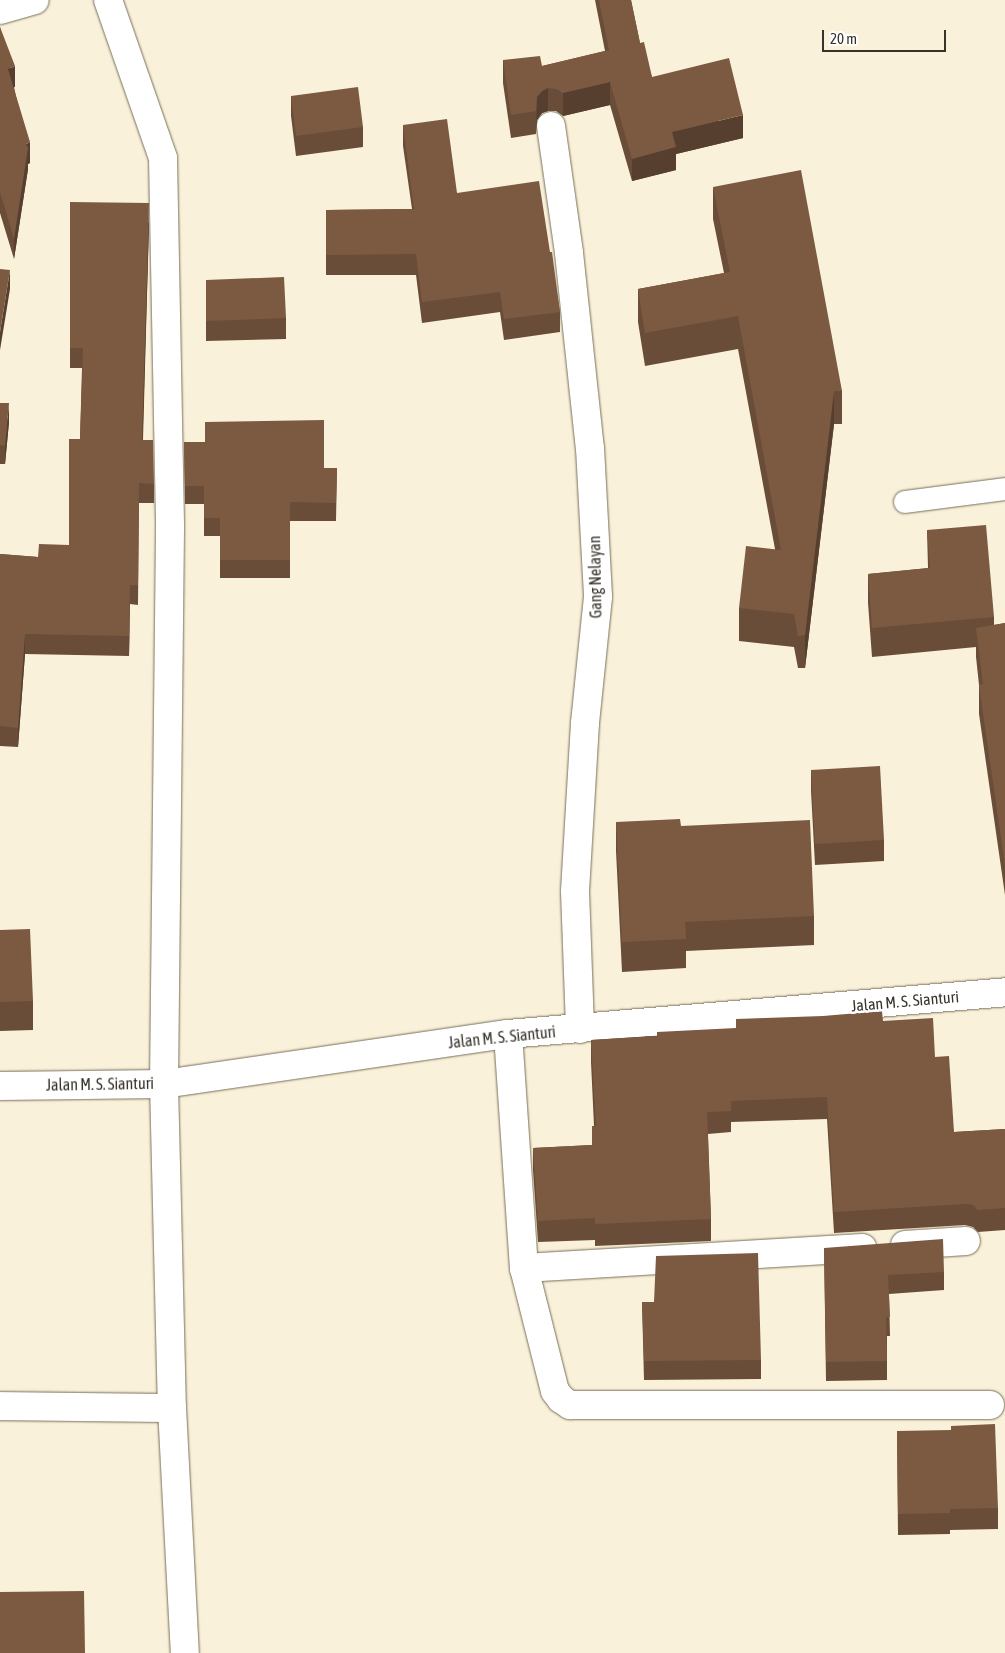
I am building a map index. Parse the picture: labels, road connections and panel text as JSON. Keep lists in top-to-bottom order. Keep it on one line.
{"streets":{"main road":["Gang Nelayan","Jalan M. S. Sianturi"]},"crossings":[["Gang Nelayan","Jalan M. S. Sianturi"]],"scale_bar":"20 m"}
